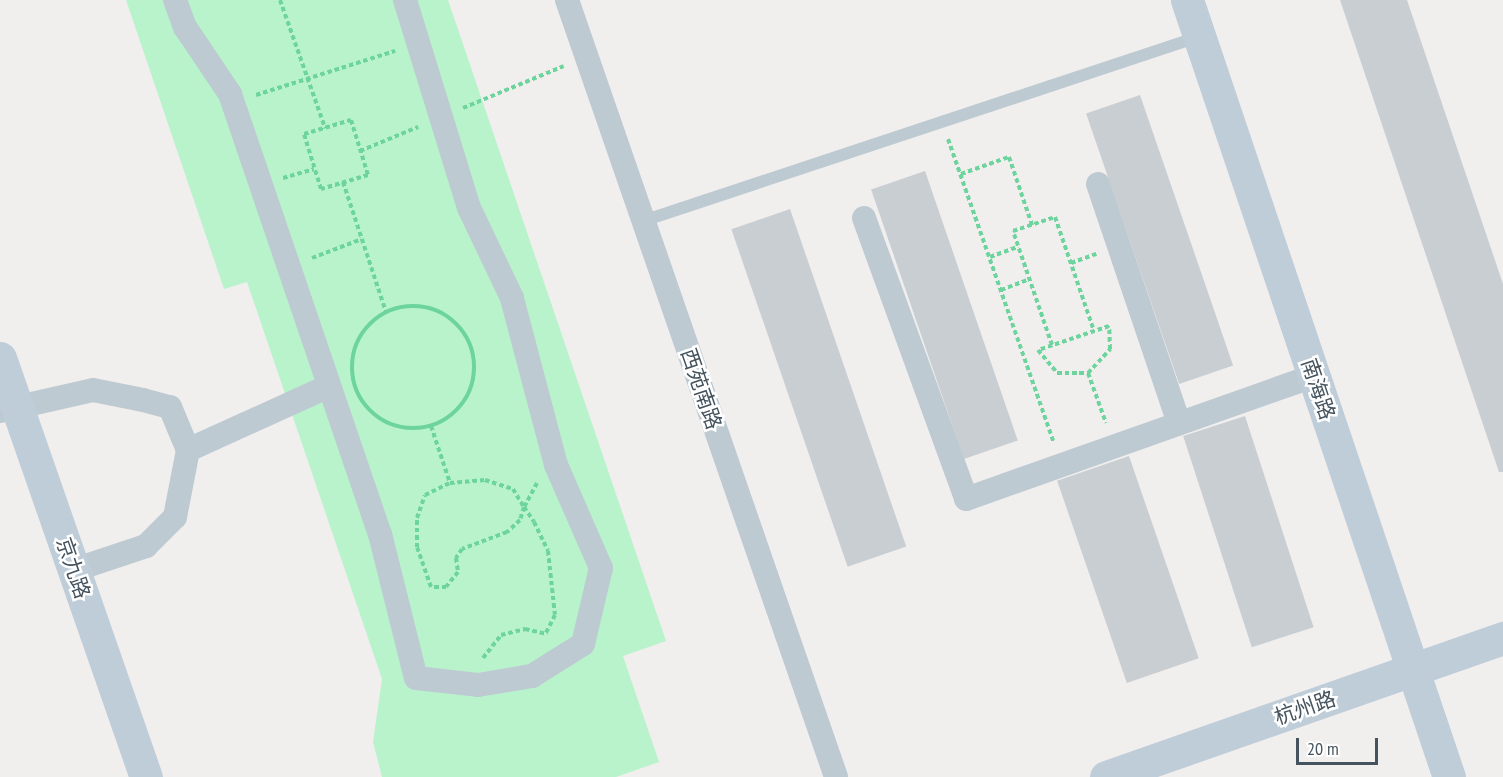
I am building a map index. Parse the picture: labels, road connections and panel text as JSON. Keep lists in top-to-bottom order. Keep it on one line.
{"streets":{"main road":["南海路","京九路","杭州路"],"street":["西苑南路"]},"crossings":[["南海路","杭州路"]],"scale_bar":"20 m"}
